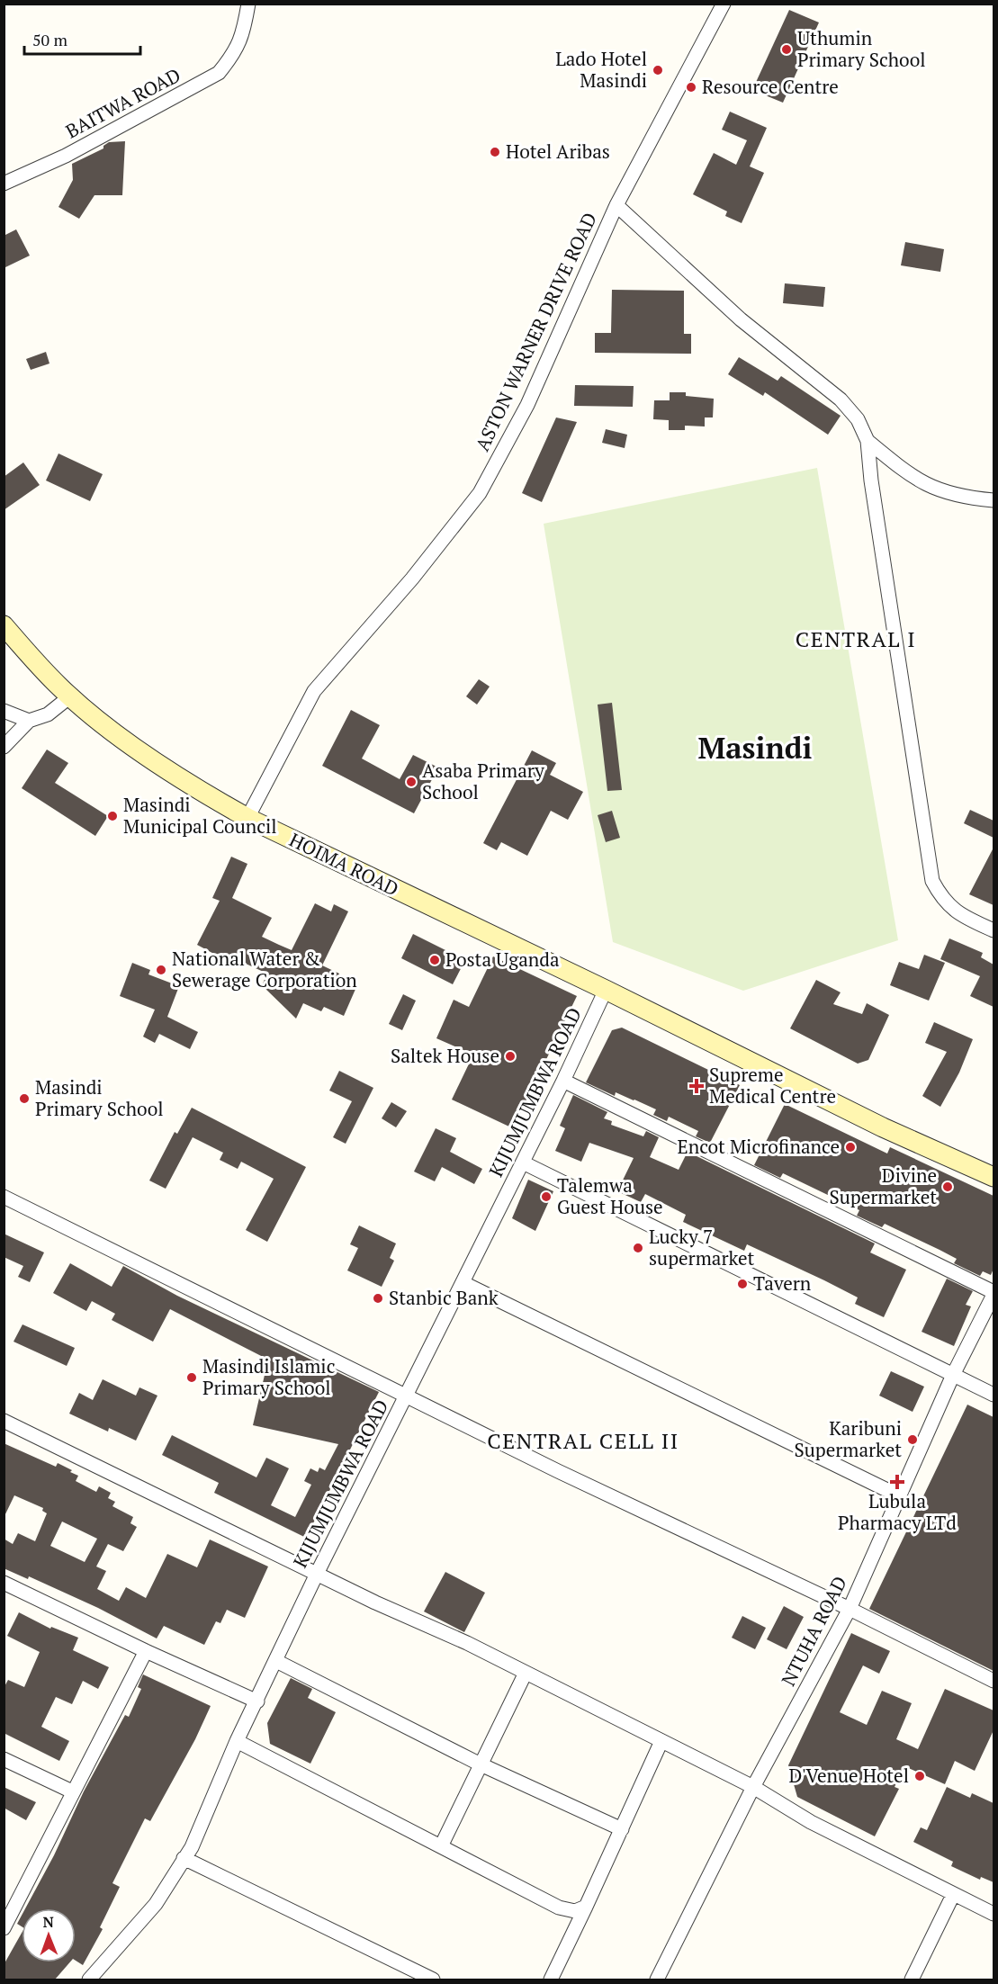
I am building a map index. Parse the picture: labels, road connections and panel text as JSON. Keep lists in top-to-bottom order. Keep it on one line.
{"streets":{"main road":["HOIMA ROAD"],"street":["BAITWA ROAD","ASTON WARNER DRIVE ROAD","KIJUMJUMBWA ROAD","NTUHA ROAD"]},"crossings":[["ASTON WARNER DRIVE ROAD","HOIMA ROAD"],["HOIMA ROAD","KIJUMJUMBWA ROAD"]],"districts":["CENTRAL I","Masindi","CENTRAL CELL II"],"places":{"other":["Uthumin Primary School","Lado Hotel Masindi","Resource Centre","Hotel Aribas","Asaba Primary School","Masindi Municipal Council","Posta Uganda","National Water & Sewerage Corporation","Saltek House","Masindi Primary School","Encot Microfinance","Divine Supermarket","Talemwa Guest House","Lucky 7 supermarket","Tavern","Stanbic Bank","Masindi Islamic Primary School","Karibuni Supermarket","D'Venue Hotel"],"health":["Supreme Medical Centre","Lubula Pharmacy LTd"]},"scale_bar":"50 m","north":"top"}
